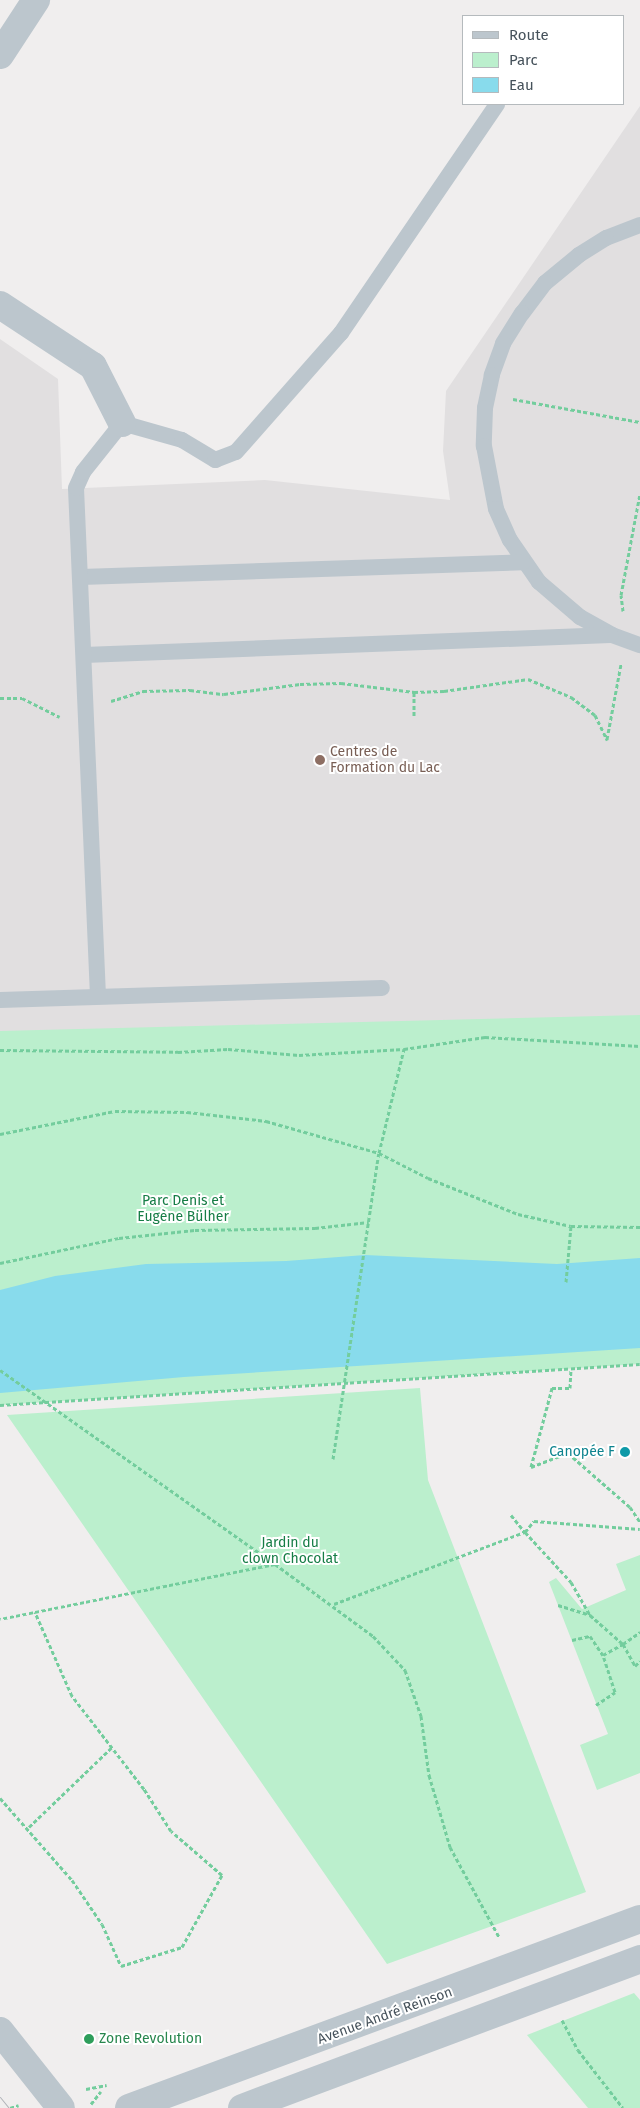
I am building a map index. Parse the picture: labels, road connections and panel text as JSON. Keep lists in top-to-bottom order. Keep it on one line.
{"streets":{"street":["Avenue André Reinson"]},"parks":["Parc Denis et Eugène Bülher","Jardin du clown Chocolat"],"places":["Centres de Formation du Lac","Canopée F","Zone Revolution"],"legend":["Route","Parc","Eau"]}
